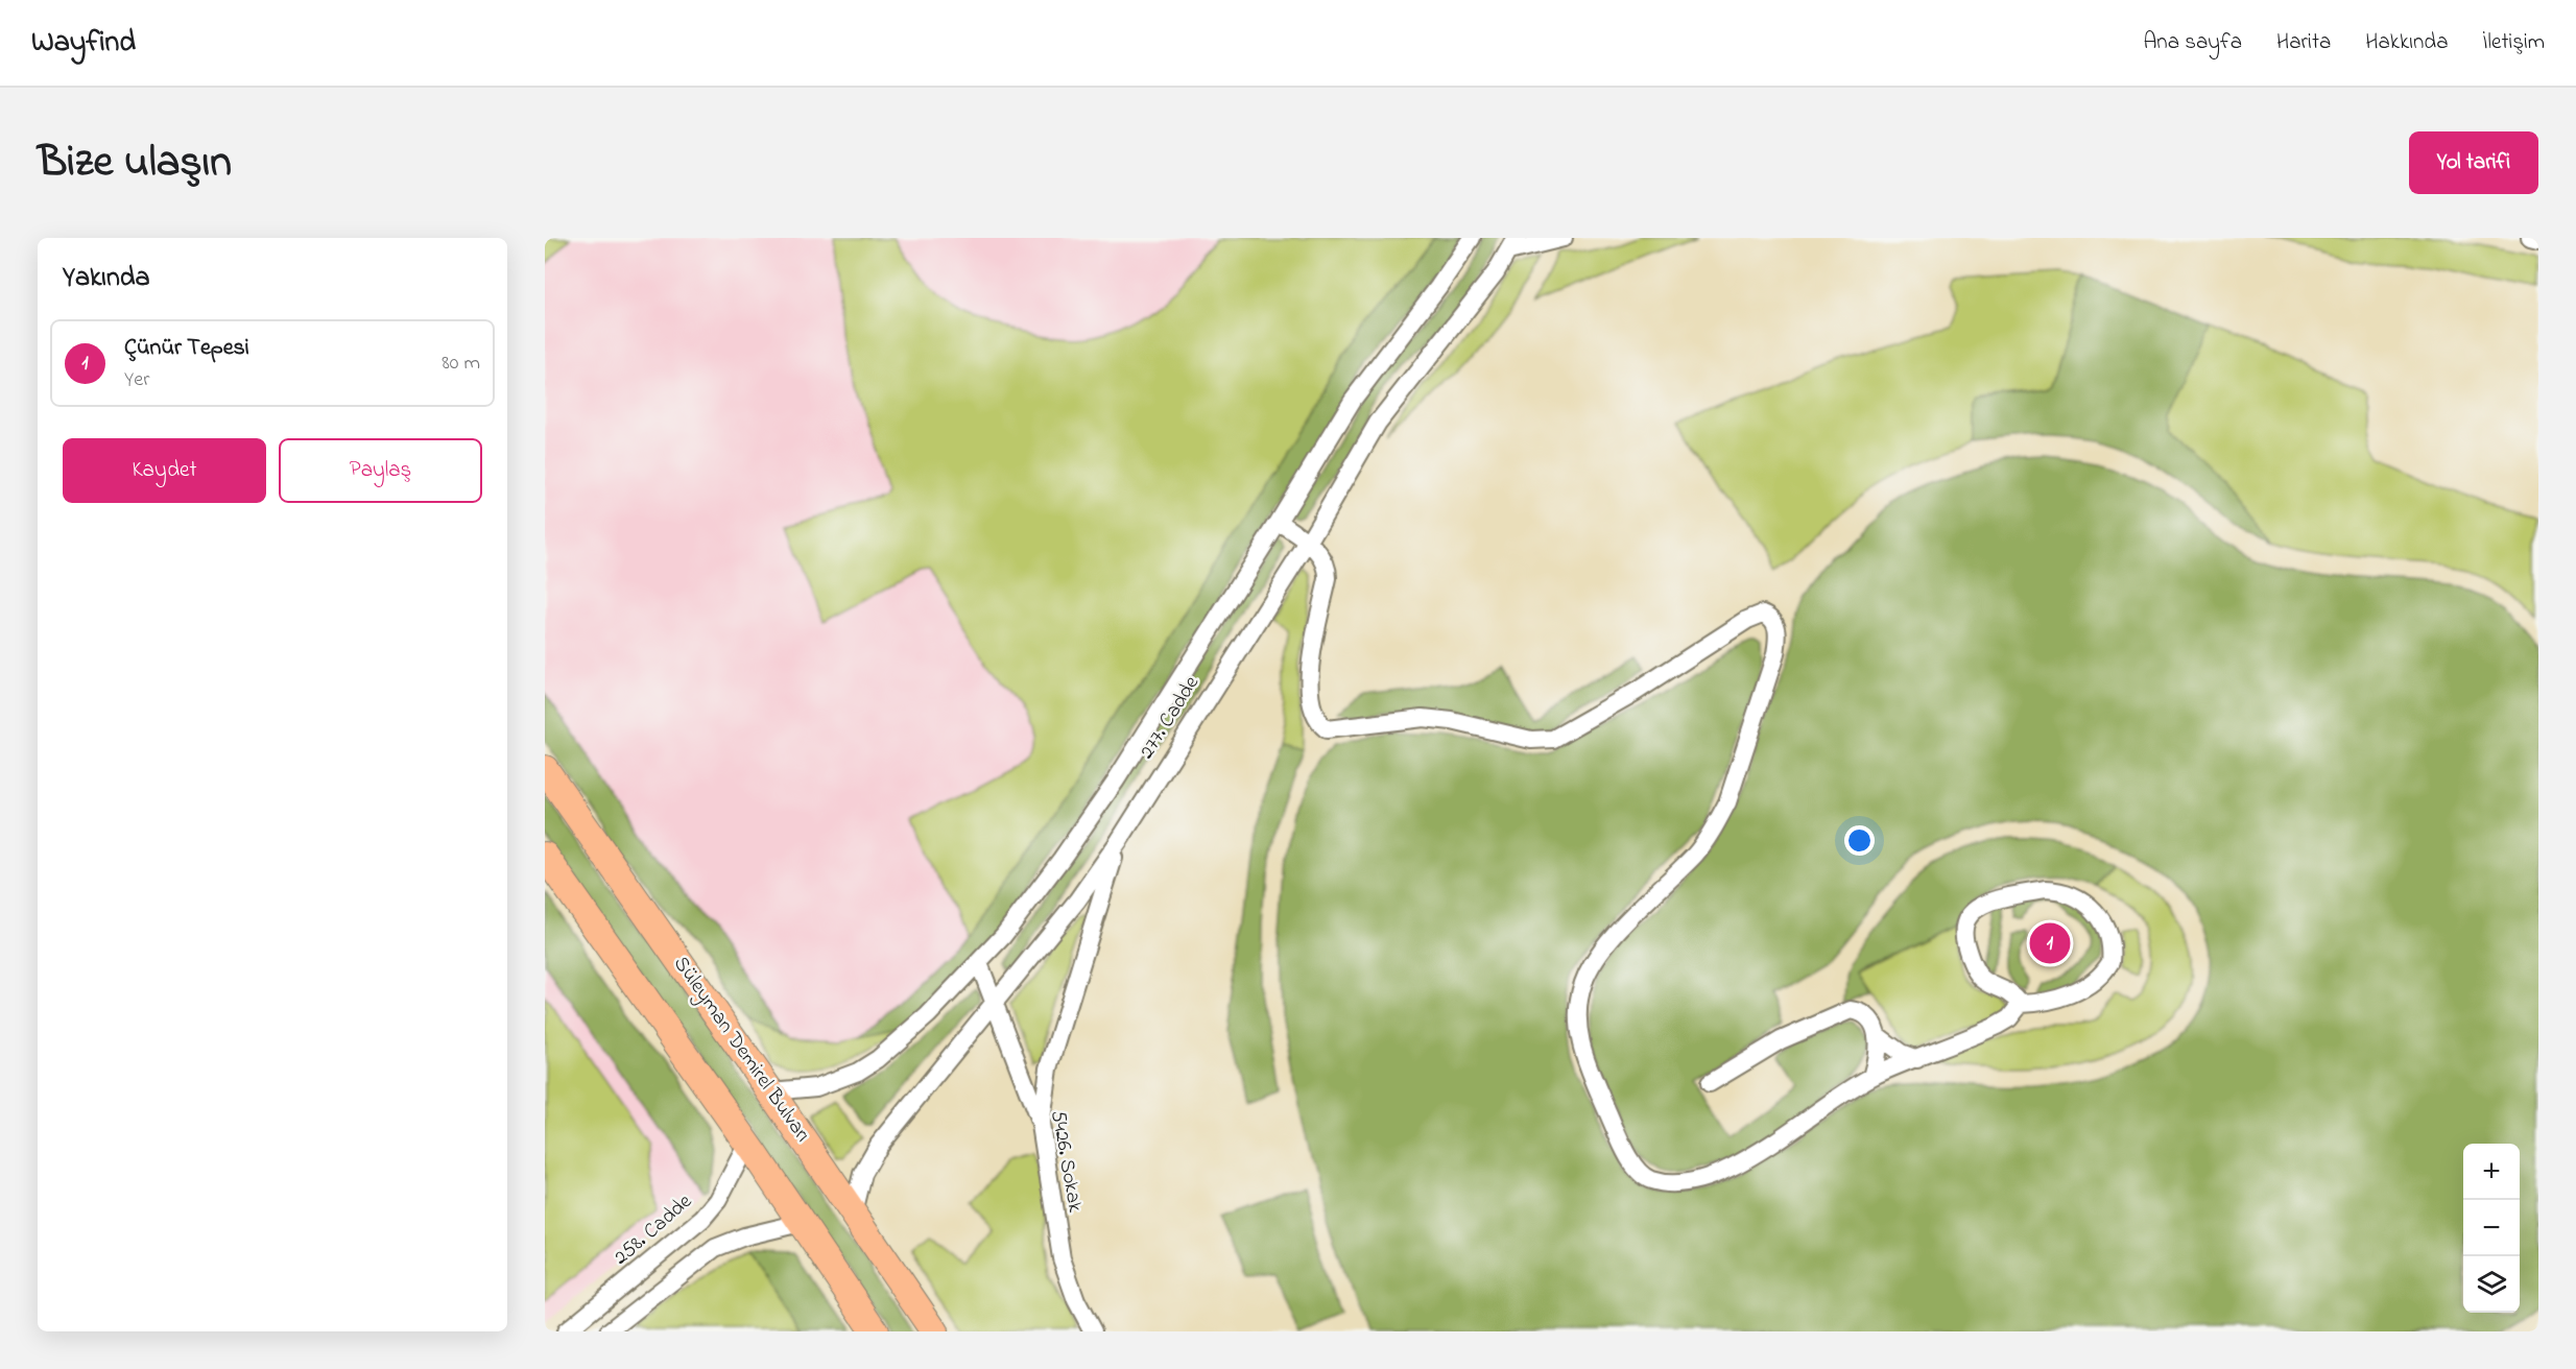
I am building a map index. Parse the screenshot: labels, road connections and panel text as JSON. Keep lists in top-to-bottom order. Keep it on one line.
{"streets":{"highway":["Süleyman Demirel Bulvarı"],"street":["277. Cadde","5426. Sokak","258. Cadde"]},"crossings":[["277. Cadde","Süleyman Demirel Bulvarı"],["277. Cadde","5426. Sokak"]],"page":{"header":"Wayfind","nav":["Ana sayfa","Harita","Hakkında","İletişim"],"title":"Bize ulaşın","buttons":["Yol tarifi",["Kaydet","Paylaş"]],"heading":"Yakında","list":[{"mark":"1","name":"Çünür Tepesi","note":"Yer","value":"80 m"}],"pins":"1","map_buttons":["+","−"]}}
